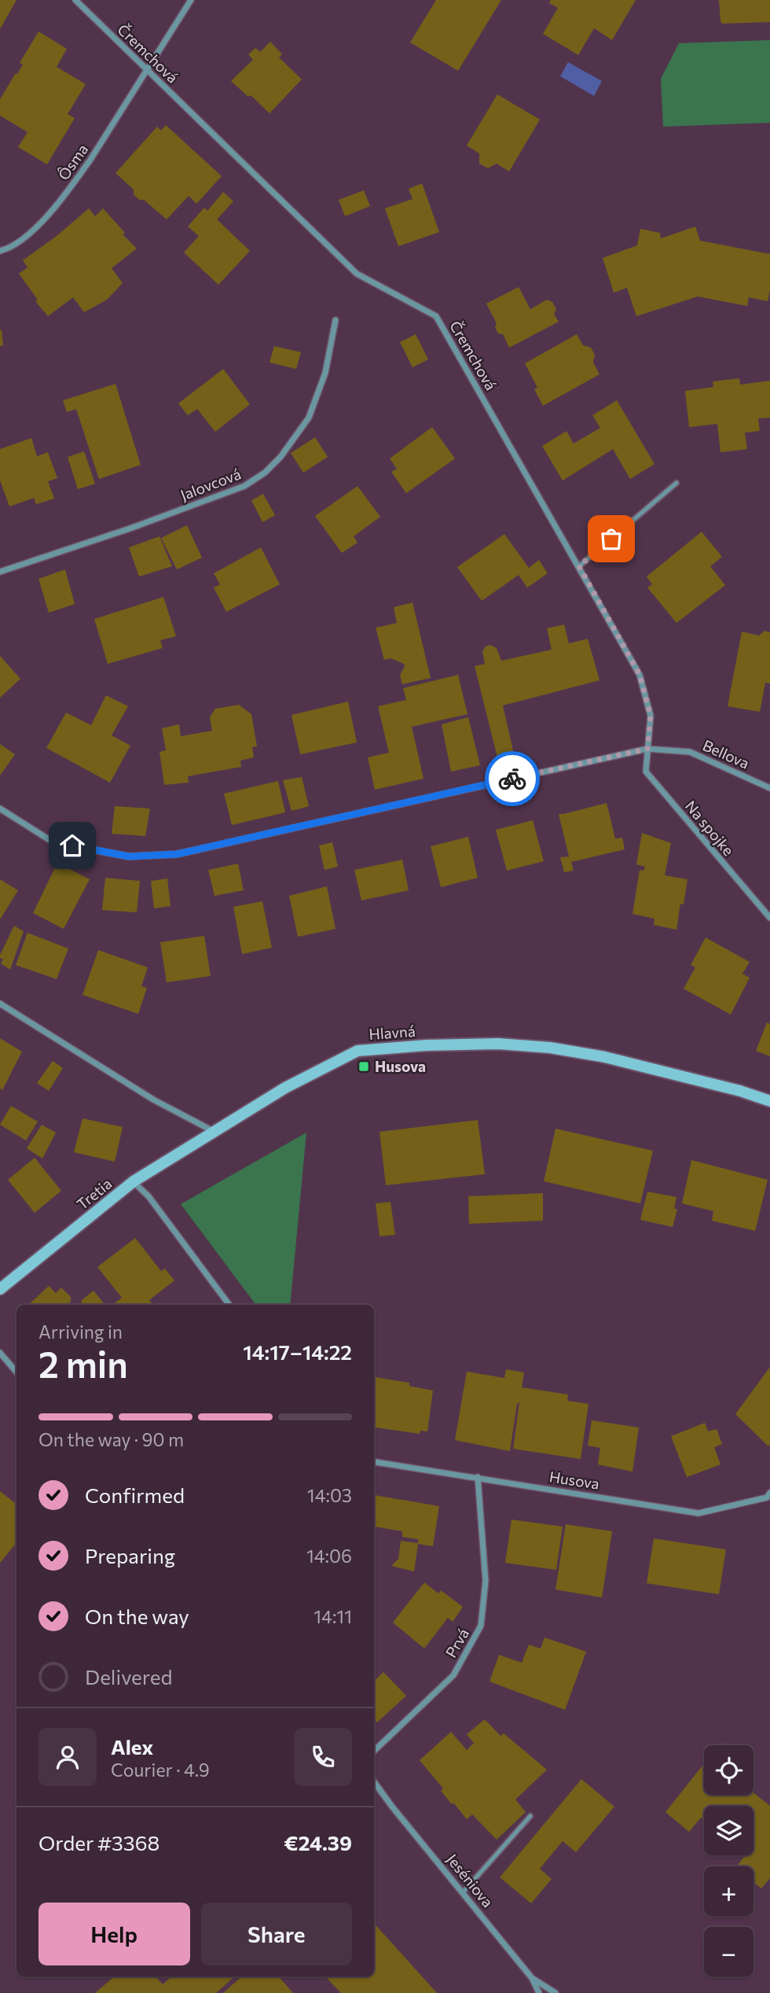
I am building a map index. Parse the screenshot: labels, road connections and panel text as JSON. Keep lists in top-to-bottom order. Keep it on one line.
{"streets":{"street":["Čremchová","Ôsma","Jalovcová","Bellova","Na spojke","Hlavná","Tretia","Husova","Prvá","Jeséniova"]},"crossings":[["Čremchová","Ôsma"],["Čremchová","Bellova"],["Čremchová","Na spojke"],["Bellova","Na spojke"],["Hlavná","Tretia"],["Husova","Prvá"]],"places":{"transit":["Husova"]},"page":{"heading":["2 min","Arriving in","14:17–14:22"],"panel":["Alex","Courier · 4.9","Order #3368","€24.39"],"bar":"On the way · 90 m","list":[["Confirmed","14:03"],["Preparing","14:06"],["On the way","14:11"],"Delivered"],"map_buttons":["+","−"],"buttons":["Help","Share"]}}
